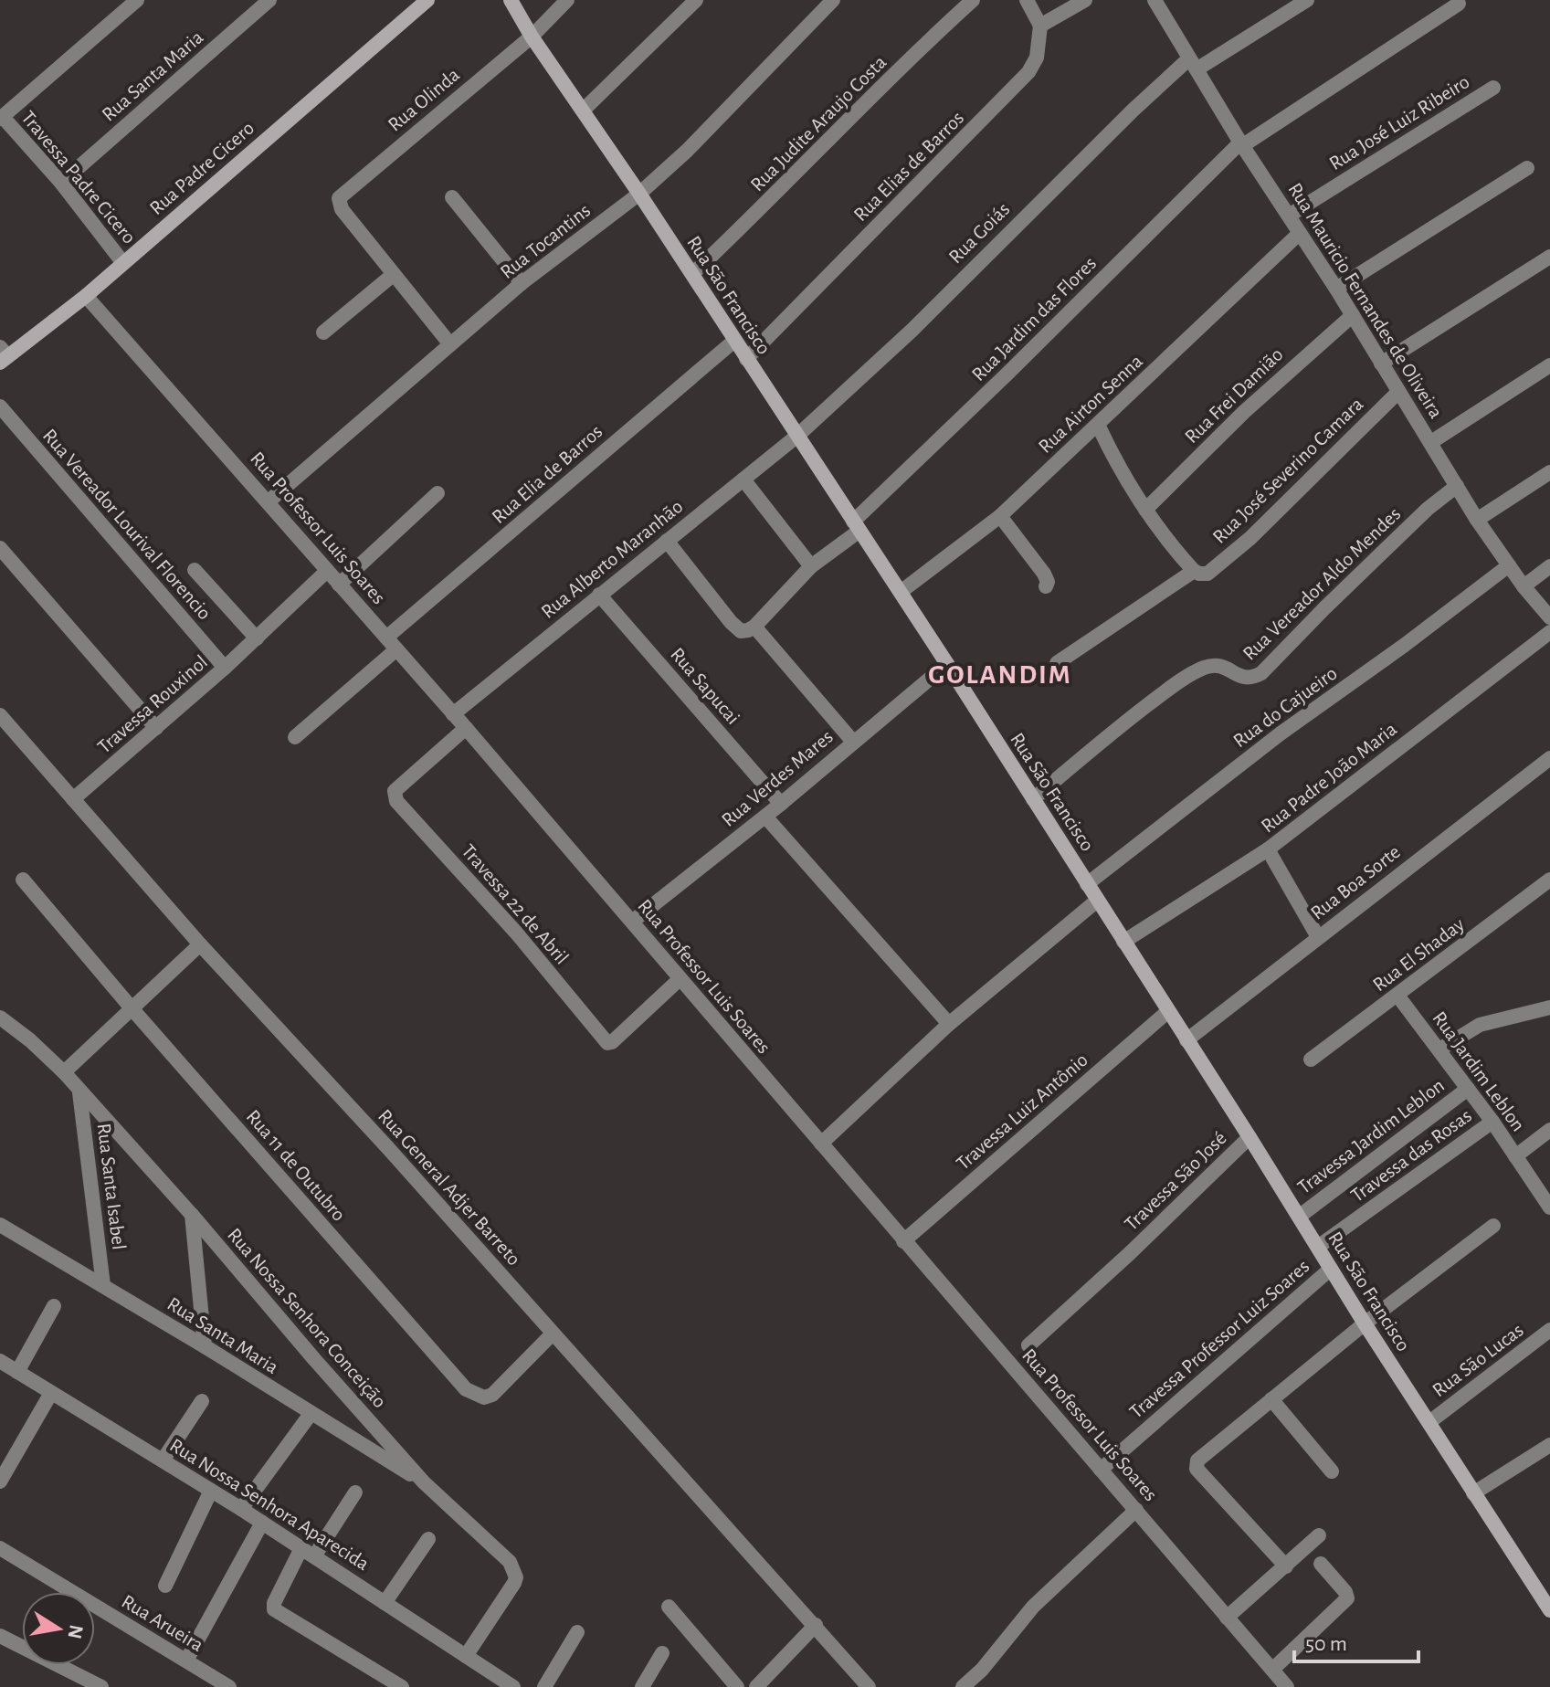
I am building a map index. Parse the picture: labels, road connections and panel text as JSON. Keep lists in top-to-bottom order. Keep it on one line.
{"streets":{"street":["Rua Santa Maria","Rua Olinda","Rua José Luiz Ribeiro","Rua Judite Araujo Costa","Rua Elias de Barros","Rua Padre Cicero","Travessa Padre Cicero","Rua Goiás","Rua Tocantins","Rua São Francisco","Rua Mauricio Fernandes de Oliveira","Rua Jardim das Flores","Rua Frei Damião","Rua Airton Senna","Rua José Severino Camara","Rua Elia de Barros","Rua Vereador Lourival Florencio","Rua Professor Luis Soares","Rua Alberto Maranhão","Rua Vereador Aldo Mendes","Rua Sapucai","Travessa Rouxinol","Rua do Cajueiro","Rua Padre João Maria","Rua Verdes Mares","Rua Boa Sorte","Travessa 22 de Abril","Rua El Shaday","Rua Jardim Leblon","Travessa Luiz Antônio","Travessa Jardim Leblon","Travessa das Rosas","Rua 11 de Outubro","Travessa São José","Rua Santa Isabel","Rua General Adjer Barreto","Rua Nossa Senhora Conceição","Travessa Professor Luiz Soares","Rua São Lucas","Rua Nossa Senhora Aparecida","Rua Arueira"]},"crossings":[["Rua Santa Maria","Travessa Padre Cicero"],["Rua Santa Maria","Rua Santa Isabel"],["Rua Santa Maria","Rua Nossa Senhora Conceição"],["Rua Olinda","Rua São Francisco"],["Rua José Luiz Ribeiro","Rua Mauricio Fernandes de Oliveira"],["Rua Judite Araujo Costa","Rua São Francisco"],["Rua Elias de Barros","Rua São Francisco"],["Rua Padre Cicero","Travessa Padre Cicero"],["Rua Padre Cicero","Rua Professor Luis Soares"],["Rua Goiás","Rua São Francisco"],["Rua Goiás","Rua Mauricio Fernandes de Oliveira"],["Rua Goiás","Rua Alberto Maranhão"],["Rua Tocantins","Rua São Francisco"],["Rua Tocantins","Rua Professor Luis Soares"],["Rua São Francisco","Rua Jardim das Flores"],["Rua São Francisco","Rua Airton Senna"],["Rua São Francisco","Rua Elia de Barros"],["Rua São Francisco","Rua Alberto Maranhão"],["Rua São Francisco","Rua Vereador Aldo Mendes"],["Rua São Francisco","Rua do Cajueiro"],["Rua São Francisco","Rua Padre João Maria"],["Rua São Francisco","Rua Verdes Mares"],["Rua São Francisco","Rua Boa Sorte"],["Rua São Francisco","Travessa Luiz Antônio"],["Rua São Francisco","Travessa Jardim Leblon"],["Rua São Francisco","Travessa das Rosas"],["Rua São Francisco","Travessa São José"],["Rua São Francisco","Travessa Professor Luiz Soares"],["Rua São Francisco","Rua São Lucas"],["Rua Mauricio Fernandes de Oliveira","Rua Jardim das Flores"],["Rua Mauricio Fernandes de Oliveira","Rua Frei Damião"],["Rua Mauricio Fernandes de Oliveira","Rua Airton Senna"],["Rua Mauricio Fernandes de Oliveira","Rua José Severino Camara"],["Rua Mauricio Fernandes de Oliveira","Rua Vereador Aldo Mendes"],["Rua Mauricio Fernandes de Oliveira","Rua do Cajueiro"],["Rua Elia de Barros","Rua Professor Luis Soares"],["Rua Vereador Lourival Florencio","Travessa Rouxinol"],["Rua Professor Luis Soares","Rua Alberto Maranhão"],["Rua Professor Luis Soares","Travessa Rouxinol"],["Rua Professor Luis Soares","Rua Verdes Mares"],["Rua Professor Luis Soares","Travessa 22 de Abril"],["Rua Professor Luis Soares","Travessa Luiz Antônio"],["Rua Professor Luis Soares","Travessa Professor Luiz Soares"],["Rua Alberto Maranhão","Rua Sapucai"],["Rua Sapucai","Rua Verdes Mares"],["Travessa Rouxinol","Rua General Adjer Barreto"],["Rua El Shaday","Rua Jardim Leblon"],["Rua Jardim Leblon","Travessa Jardim Leblon"],["Rua Jardim Leblon","Travessa das Rosas"],["Rua 11 de Outubro","Rua General Adjer Barreto"],["Rua Santa Isabel","Rua Nossa Senhora Conceição"],["Rua Nossa Senhora Conceição","Rua Nossa Senhora Aparecida"]],"districts":["GOLANDIM"],"scale_bar":"50 m","north":"right"}
